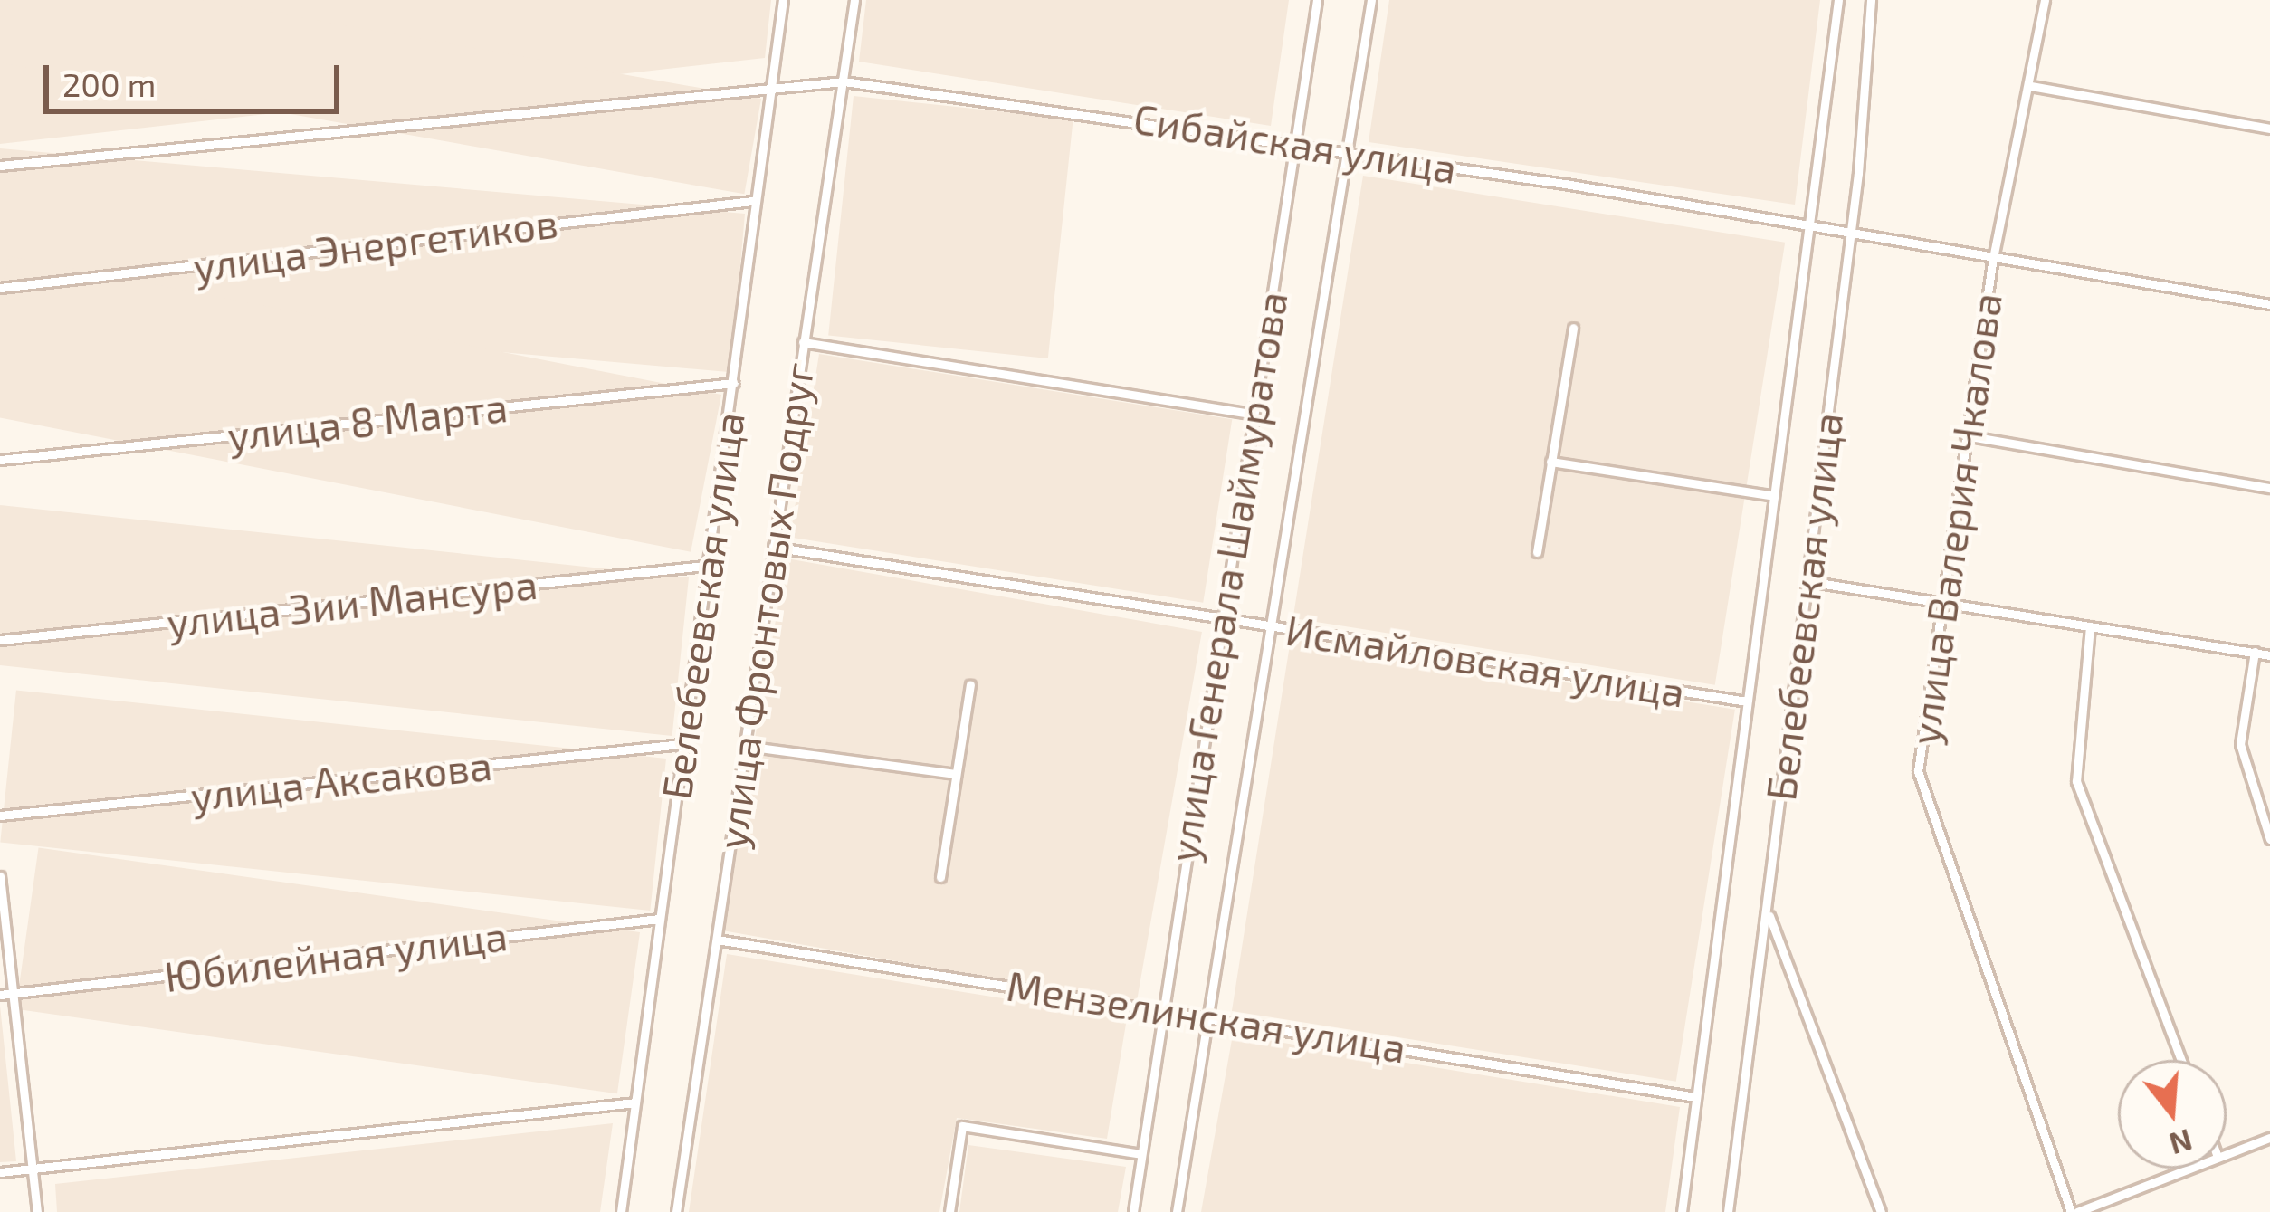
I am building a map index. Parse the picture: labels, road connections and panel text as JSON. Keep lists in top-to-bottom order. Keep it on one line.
{"streets":{"street":["Сибайская улица","улица Энергетиков","улица 8 Марта","улица Валерия Чкалова","улица Генерала Шаймуратова","улица Зии Мансура","Белебеевская улица","улица Фронтовых Подруг","Исмайловская улица","улица Аксакова","Юбилейная улица","Мензелинская улица"]},"crossings":[["Сибайская улица","улица Валерия Чкалова"],["Сибайская улица","улица Генерала Шаймуратова"],["Сибайская улица","Белебеевская улица"],["Сибайская улица","улица Фронтовых Подруг"],["улица Энергетиков","Белебеевская улица"],["улица 8 Марта","Белебеевская улица"],["улица Генерала Шаймуратова","Исмайловская улица"],["улица Генерала Шаймуратова","Мензелинская улица"],["улица Зии Мансура","Белебеевская улица"],["Белебеевская улица","Исмайловская улица"],["Белебеевская улица","улица Аксакова"],["Белебеевская улица","Юбилейная улица"],["Белебеевская улица","Мензелинская улица"],["улица Фронтовых Подруг","Исмайловская улица"],["улица Фронтовых Подруг","Мензелинская улица"]],"scale_bar":"200 m","north":"bottom"}
